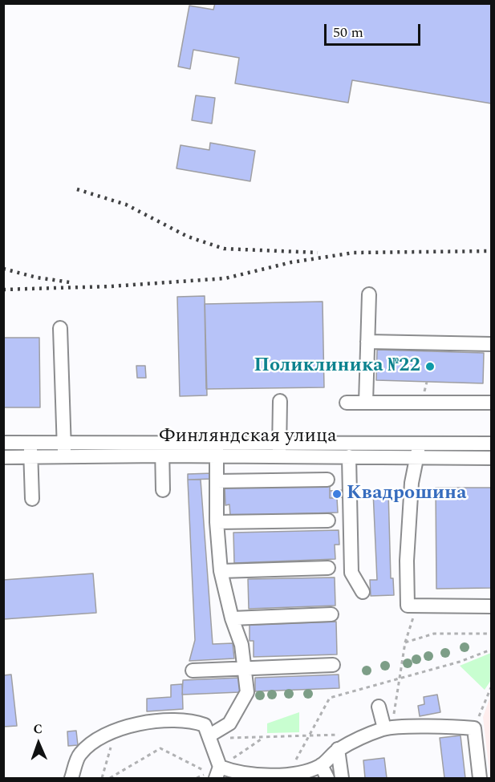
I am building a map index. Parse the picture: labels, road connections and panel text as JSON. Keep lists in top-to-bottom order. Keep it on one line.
{"streets":{"street":["Финляндская улица"]},"places":["Поликлиника №22","Квадрошина"],"scale_bar":"50 m","north":"top"}
